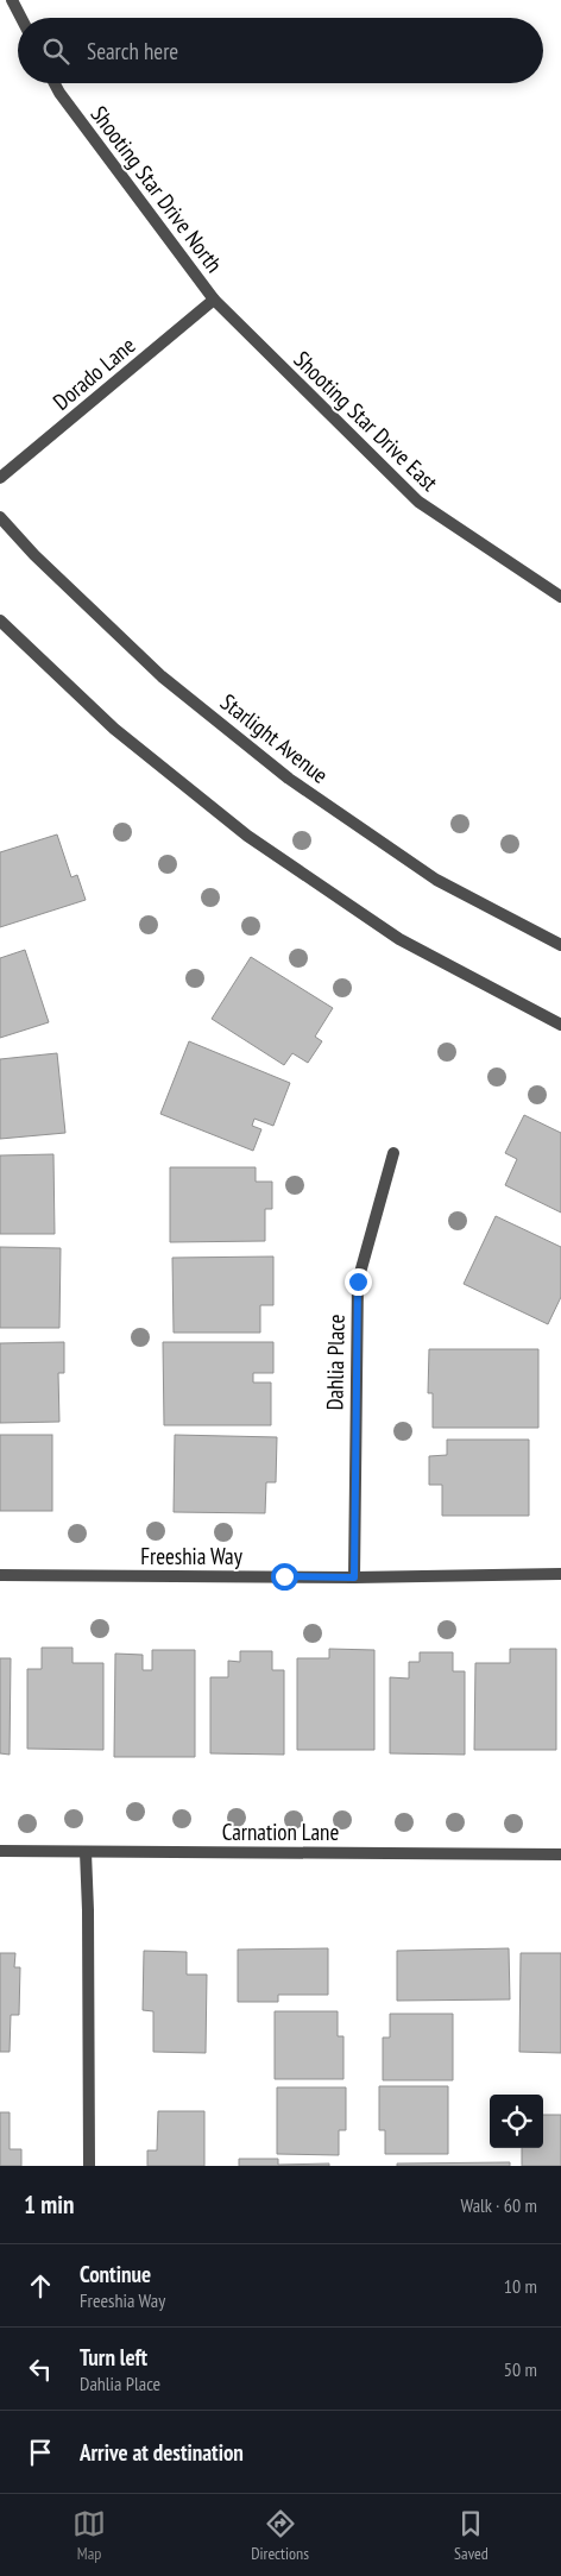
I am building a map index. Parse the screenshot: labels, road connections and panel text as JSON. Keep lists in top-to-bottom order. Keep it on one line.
{"streets":{"street":["Shooting Star Drive North","Dorado Lane","Shooting Star Drive East","Starlight Avenue","Dahlia Place","Freeshia Way","Carnation Lane"]},"crossings":[["Shooting Star Drive North","Dorado Lane"],["Shooting Star Drive North","Shooting Star Drive East"],["Dorado Lane","Shooting Star Drive East"],["Dahlia Place","Freeshia Way"]],"page":{"search":"Search here","heading":["1 min","Walk · 60 m"],"list":[["Continue","Freeshia Way","10 m"],["Turn left","Dahlia Place","50 m"],"Arrive at destination"],"nav":["Map","Directions","Saved"]}}
